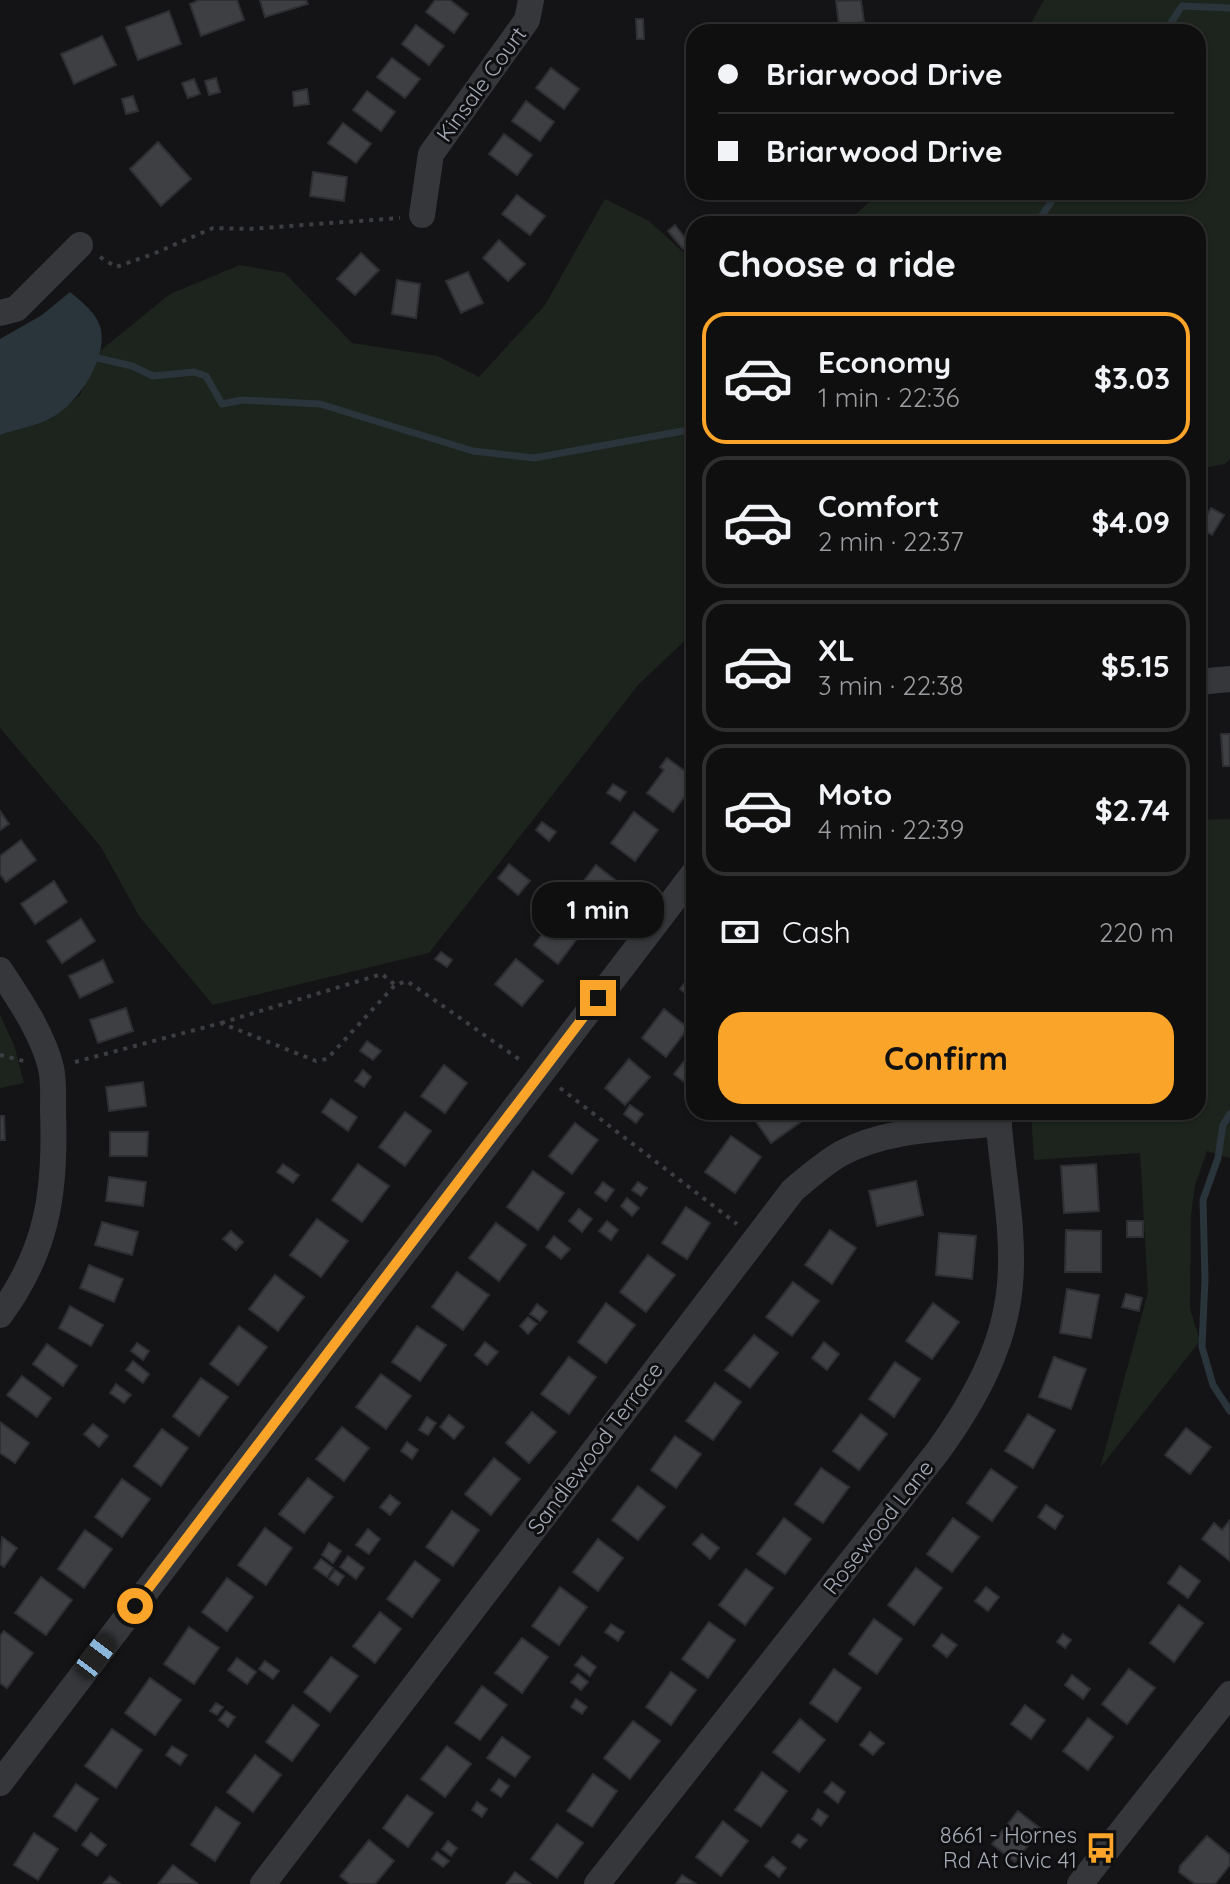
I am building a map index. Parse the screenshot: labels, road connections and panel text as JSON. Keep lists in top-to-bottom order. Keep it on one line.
{"streets":{"street":["Kinsale Court","Sandlewood Terrace","Rosewood Lane"]},"places":{"bus stop":["8661 - Hornes Rd At Civic 41"]},"page":{"banner":["Briarwood Drive","Briarwood Drive"],"heading":"Choose a ride","list":[{"name":"Economy","note":"1 min · 22:36","value":"$3.03"},{"name":"Comfort","note":"2 min · 22:37","value":"$4.09"},{"name":"XL","note":"3 min · 22:38","value":"$5.15"},{"name":"Moto","note":"4 min · 22:39","value":"$2.74"}],"bubble":"1 min","pay":["Cash","220 m"],"buttons":"Confirm"}}
